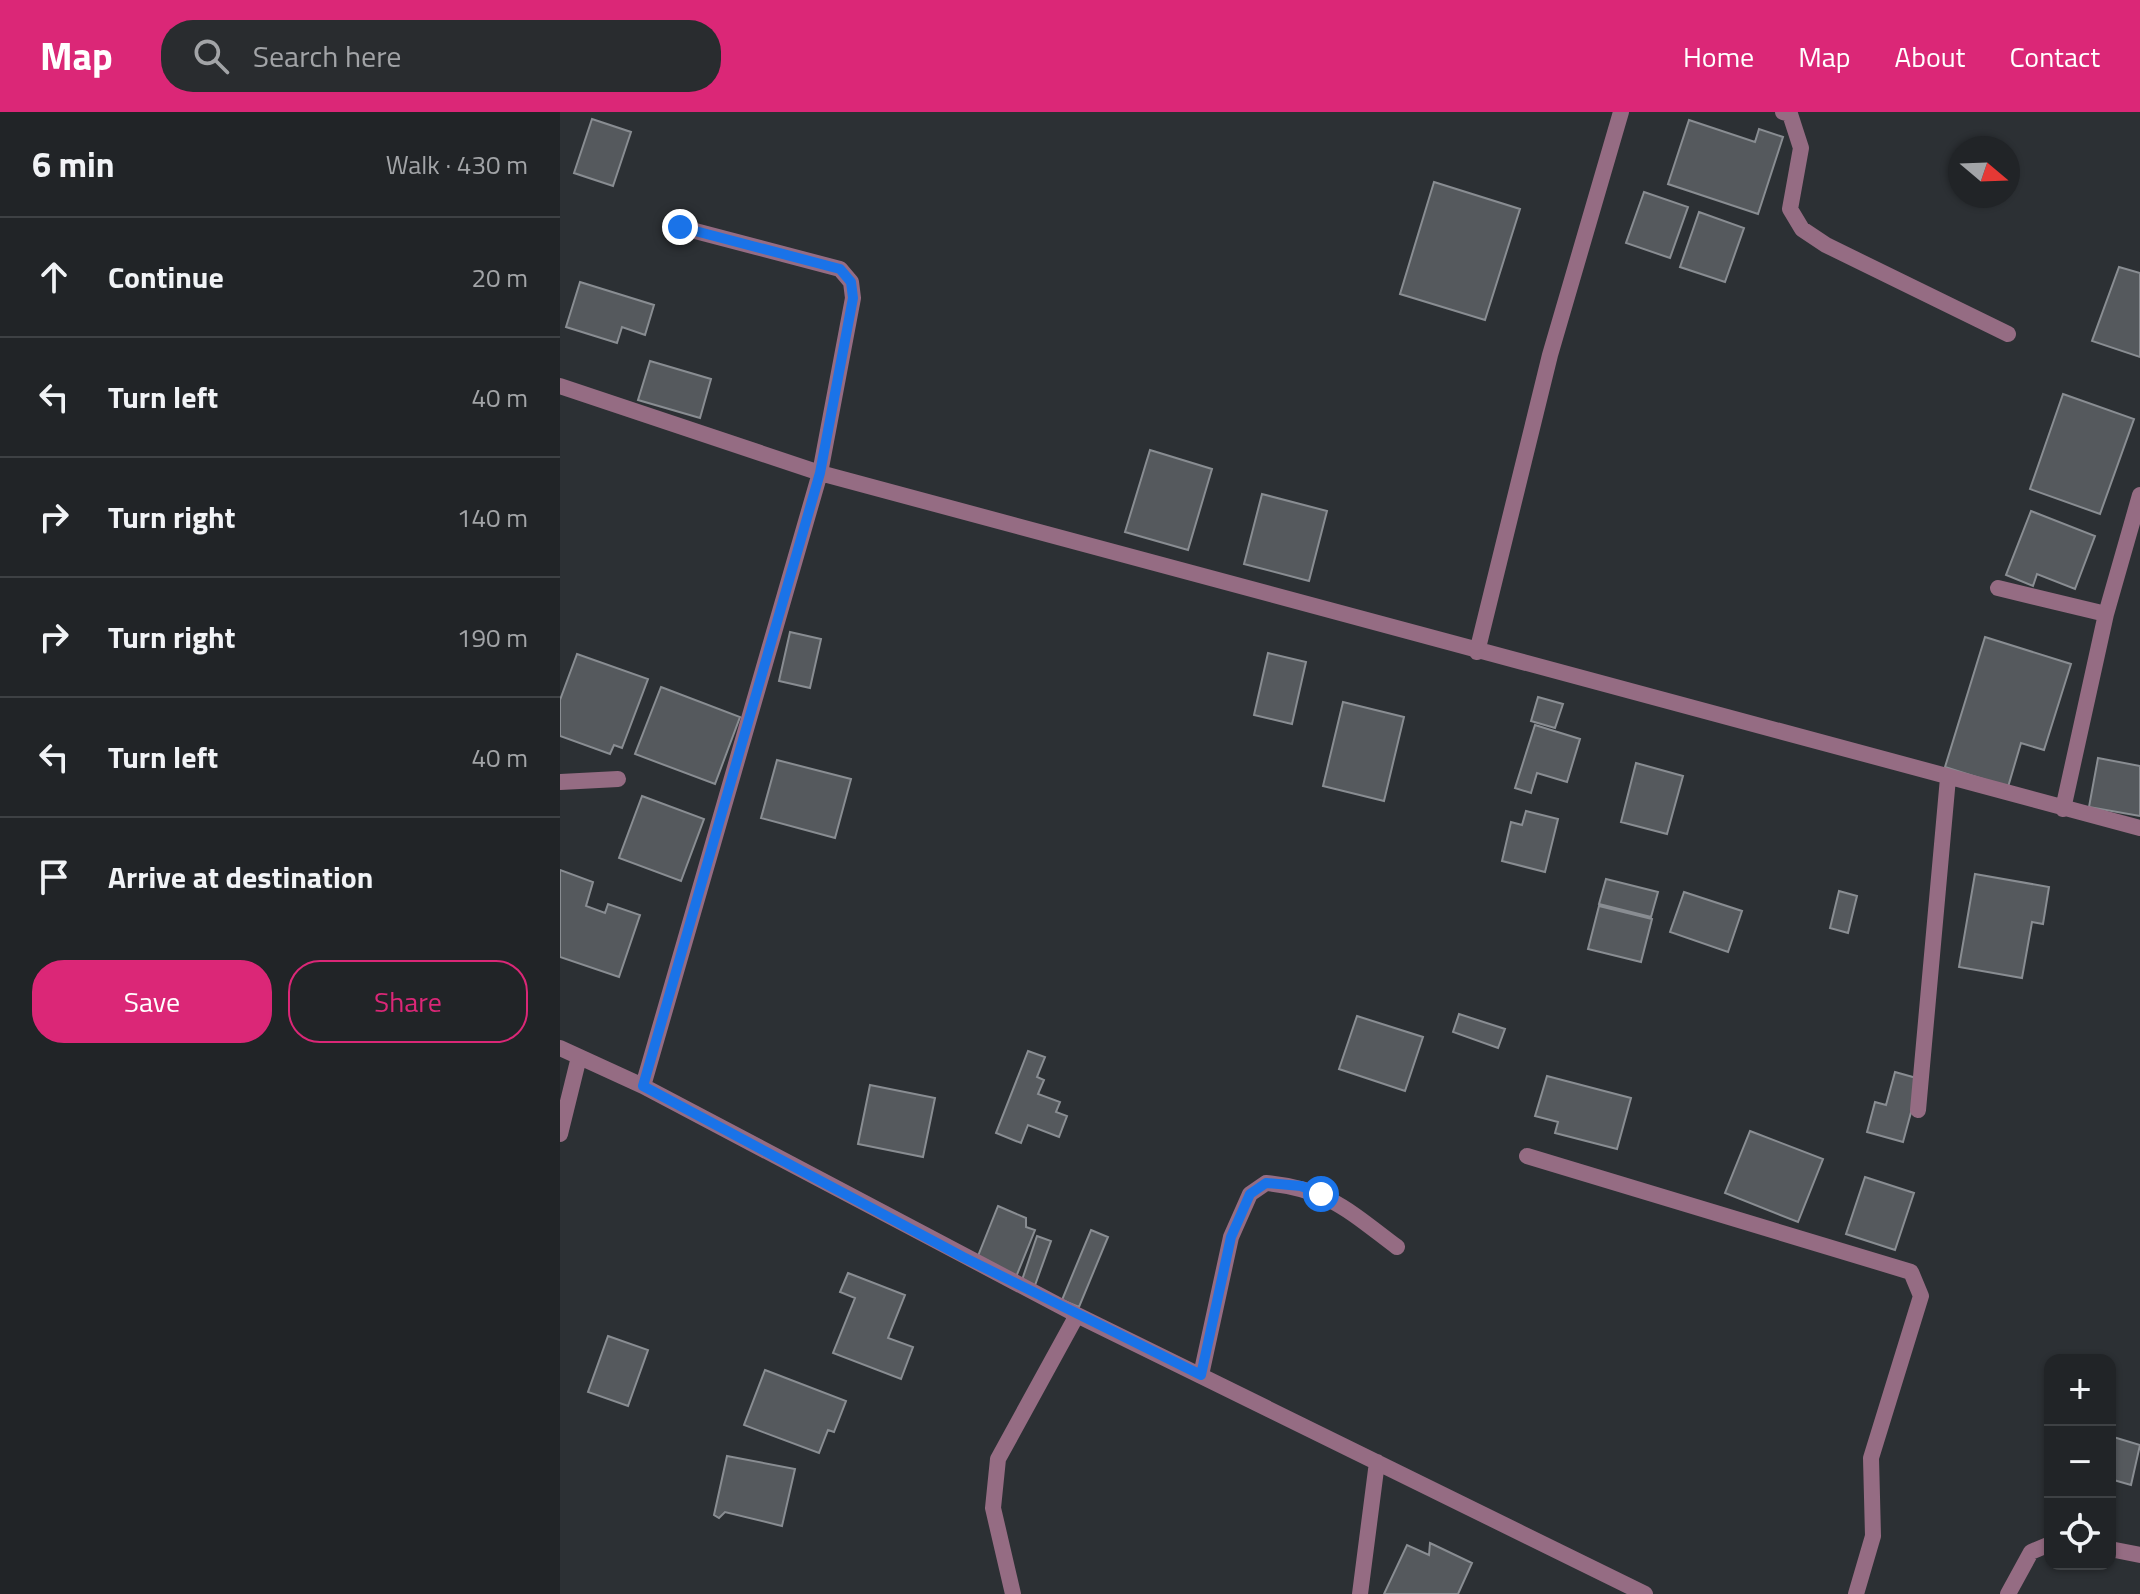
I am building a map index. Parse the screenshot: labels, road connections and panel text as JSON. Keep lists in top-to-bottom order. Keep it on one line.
{"north":"right","page":{"header":"Map","search":"Search here","nav":["Home","Map","About","Contact"],"heading":["6 min","Walk · 430 m"],"list":[["Continue","20 m"],["Turn left","40 m"],["Turn right","140 m"],["Turn right","190 m"],["Turn left","40 m"],"Arrive at destination"],"buttons":["Save","Share"],"map_buttons":["+","−"]}}
